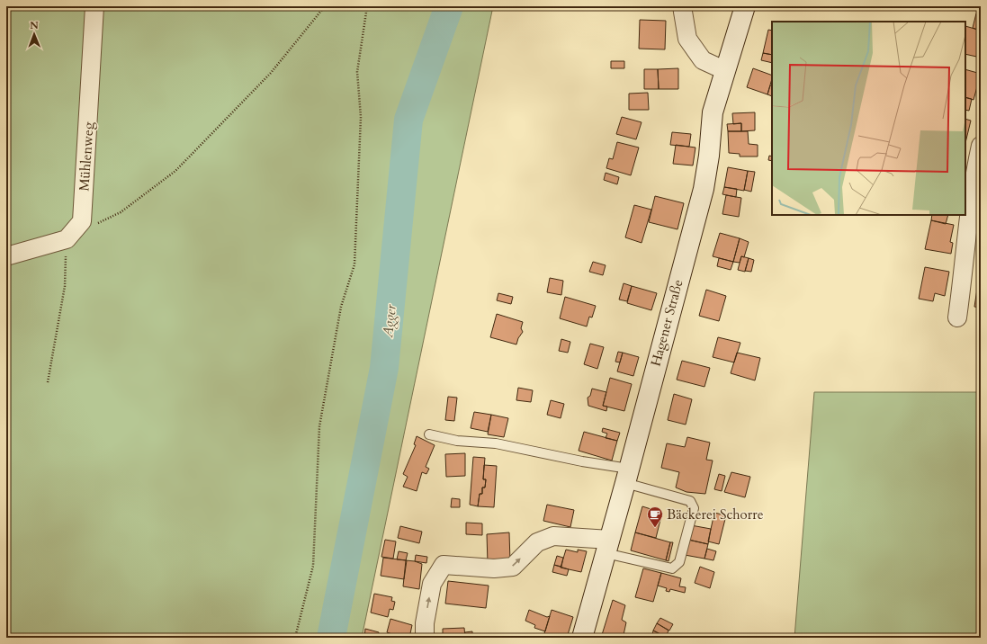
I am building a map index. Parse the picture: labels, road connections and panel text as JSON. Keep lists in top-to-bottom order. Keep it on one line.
{"streets":{"main road":["Hagener Straße"],"street":["Mühlenweg"]},"water":["Agger"],"places":{"cafe":["Bäckerei Schorre"]},"north":"top"}
